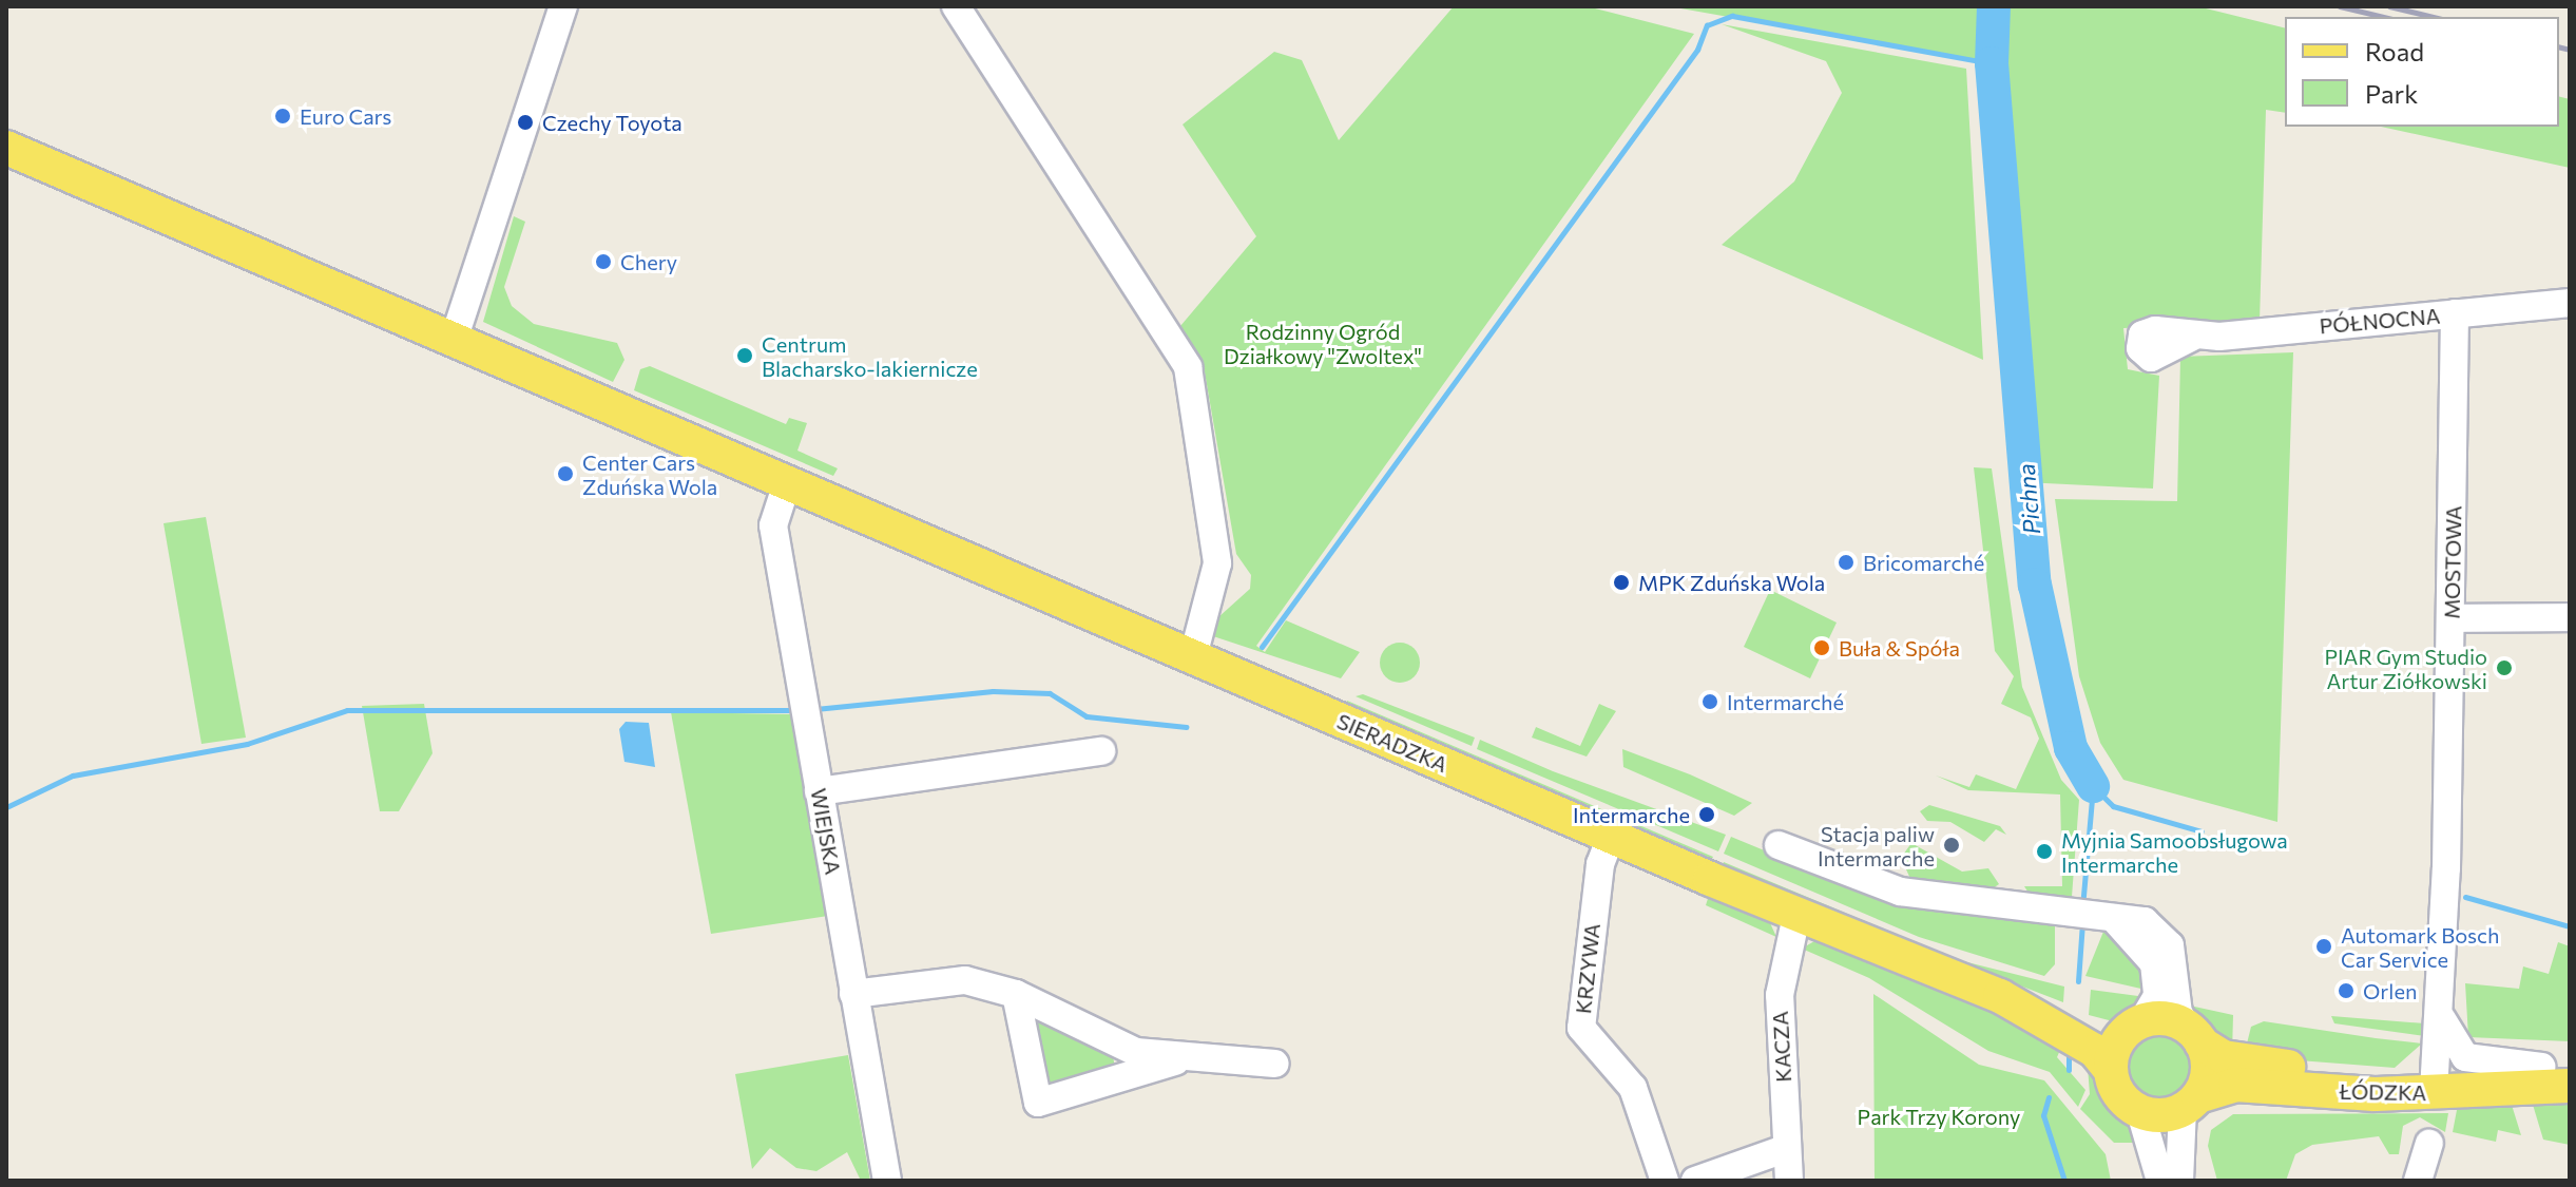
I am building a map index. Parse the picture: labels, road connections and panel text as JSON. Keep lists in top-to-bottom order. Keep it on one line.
{"streets":{"main road":["SIERADZKA","ŁÓDZKA"],"street":["PÓŁNOCNA","MOSTOWA","WIEJSKA","KRZYWA","KACZA"]},"crossings":[["PÓŁNOCNA","MOSTOWA"],["MOSTOWA","ŁÓDZKA"],["SIERADZKA","WIEJSKA"],["SIERADZKA","KRZYWA"],["SIERADZKA","KACZA"],["SIERADZKA","ŁÓDZKA"]],"water":["Pichna"],"parks":["Rodzinny Ogród Działkowy \"Zwoltex\"","Park Trzy Korony"],"places":["Euro Cars","Czechy Toyota","Chery","Centrum Blacharsko-lakiernicze","Center Cars Zduńska Wola","Bricomarché","MPK Zduńska Wola","Buła & Spóła","PIAR Gym Studio Artur Ziółkowski","Intermarché","Intermarche","Stacja paliw Intermarche","Myjnia Samoobsługowa Intermarche","Automark Bosch Car Service","Orlen"],"legend":["Road","Park"]}
